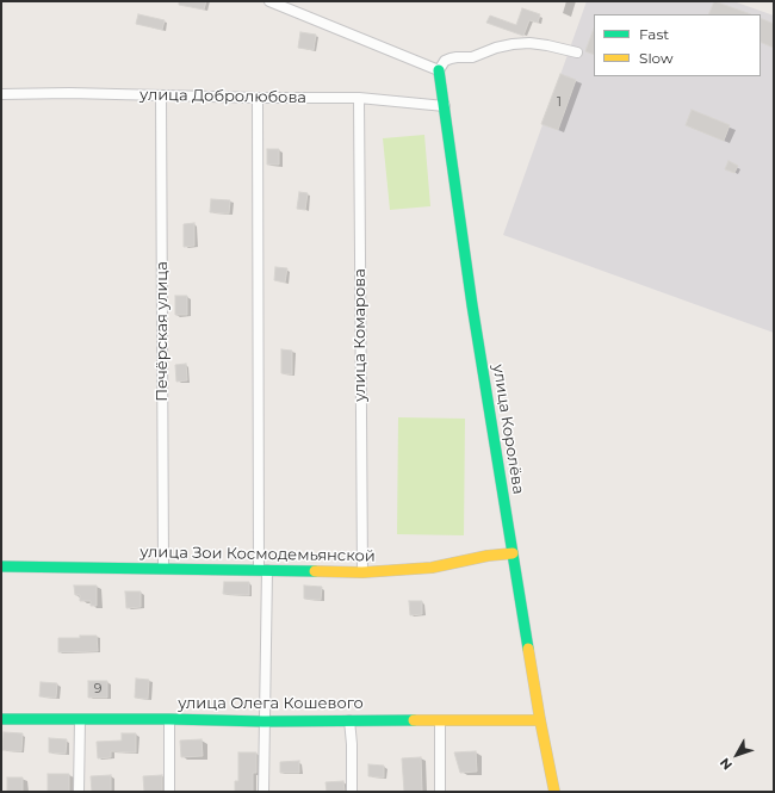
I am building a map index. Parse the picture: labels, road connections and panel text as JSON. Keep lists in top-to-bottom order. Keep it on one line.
{"streets":{"street":["улица Добролюбова","Печёрская улица","улица Комарова","улица Королёва","улица Зои Космодемьянской","улица Олега Кошевого"]},"crossings":[["улица Добролюбова","Печёрская улица"],["улица Добролюбова","улица Комарова"],["улица Добролюбова","улица Королёва"],["Печёрская улица","улица Зои Космодемьянской"],["улица Комарова","улица Зои Космодемьянской"],["улица Королёва","улица Зои Космодемьянской"],["улица Королёва","улица Олега Кошевого"]],"house_numbers":["1","9"],"legend":["Fast","Slow"],"north":"bottom left"}
